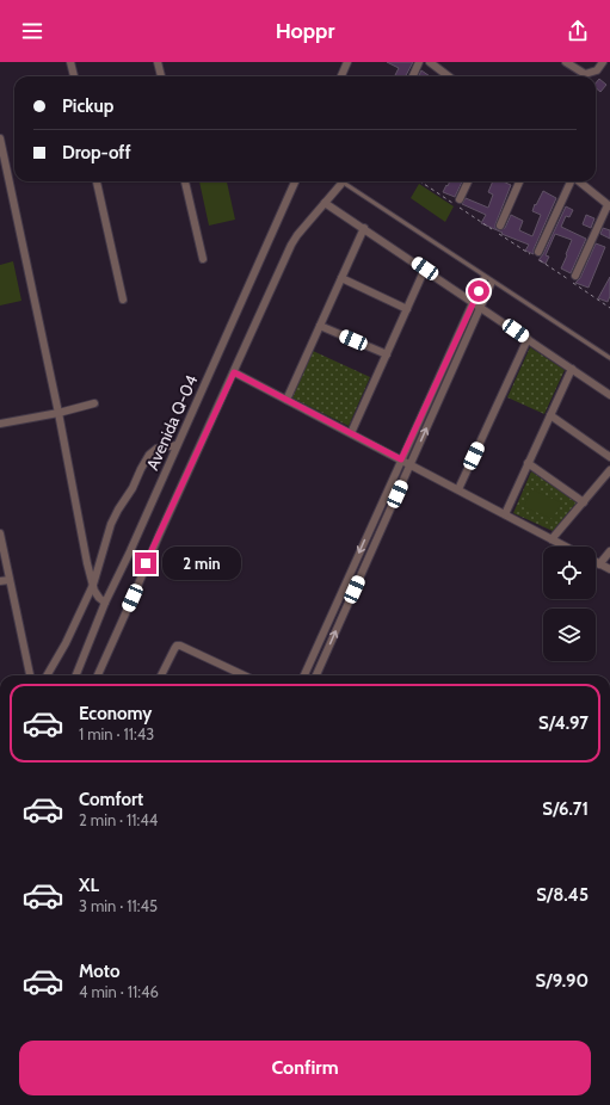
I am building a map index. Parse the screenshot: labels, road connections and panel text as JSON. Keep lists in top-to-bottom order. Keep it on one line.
{"streets":{"street":["Avenida Q-04"]},"page":{"header":"Hoppr","banner":["Pickup","Drop-off"],"bubble":"2 min","list":[{"name":"Economy","note":"1 min · 11:43","value":"S/4.97"},{"name":"Comfort","note":"2 min · 11:44","value":"S/6.71"},{"name":"XL","note":"3 min · 11:45","value":"S/8.45"},{"name":"Moto","note":"4 min · 11:46","value":"S/9.90"}],"buttons":"Confirm"}}
